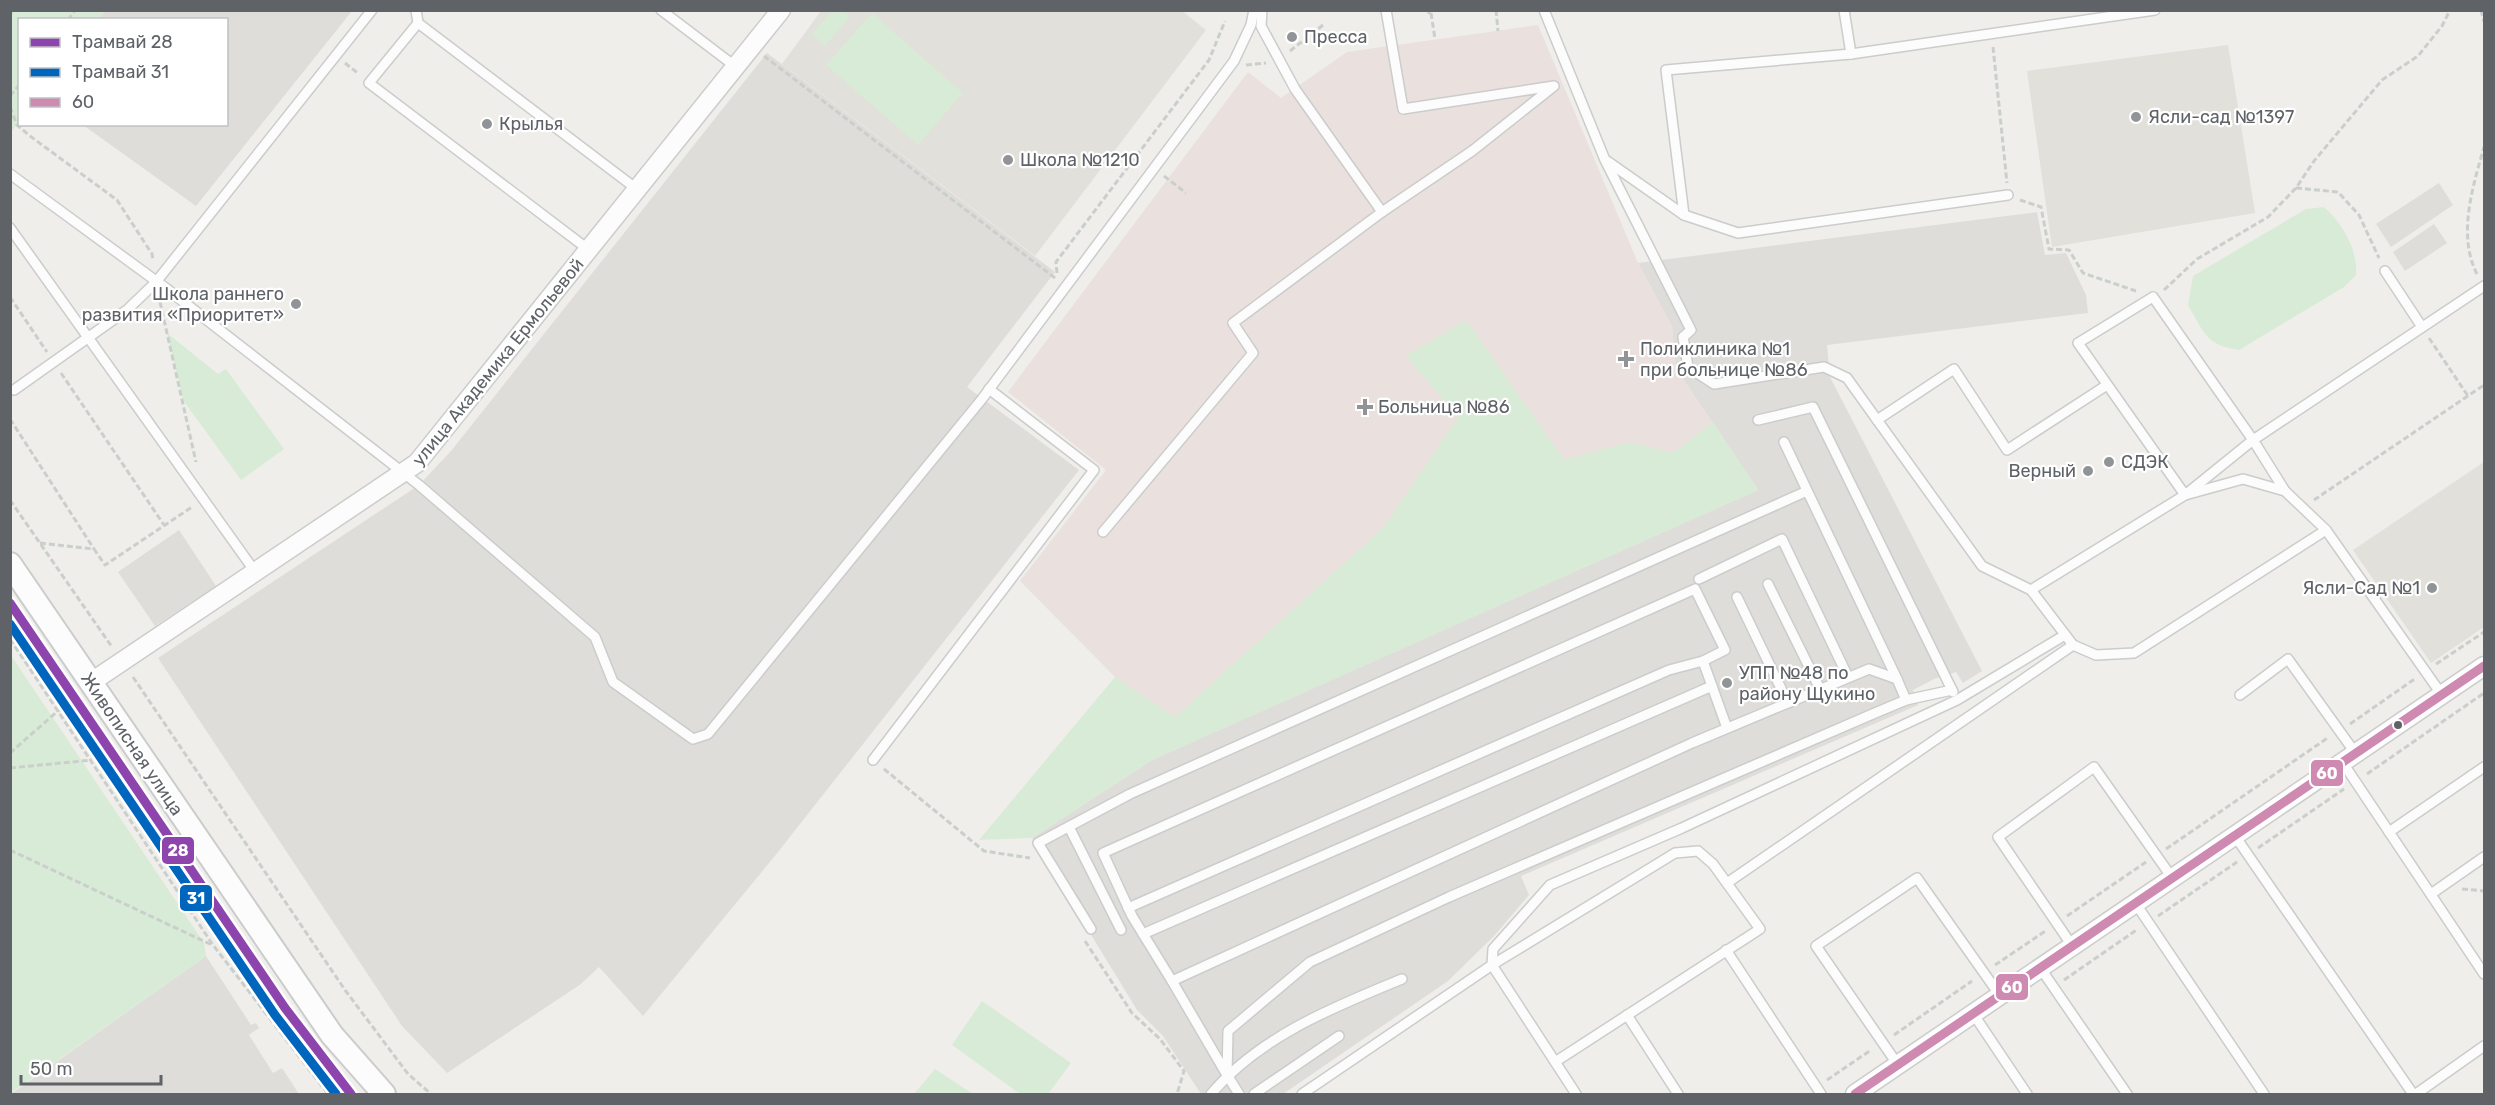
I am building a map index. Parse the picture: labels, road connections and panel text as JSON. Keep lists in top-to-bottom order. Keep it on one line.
{"streets":{"street":["улица Академика Ермольевой","Живописная улица"]},"crossings":[["улица Академика Ермольевой","Живописная улица"]],"places":{"other":["Пресса","Ясли-сад №1397","Крылья","Школа №1210","Школа раннего развития «Приоритет»","СДЭК","Верный","Ясли-Сад №1","УПП №48 по району Щукино"],"health":["Поликлиника №1 при больнице №86","Больница №86"]},"lines":["tram line 28","tram line 31","transit line 60"],"legend":["Трамвай 28","Трамвай 31","60"],"scale_bar":"50 m"}
